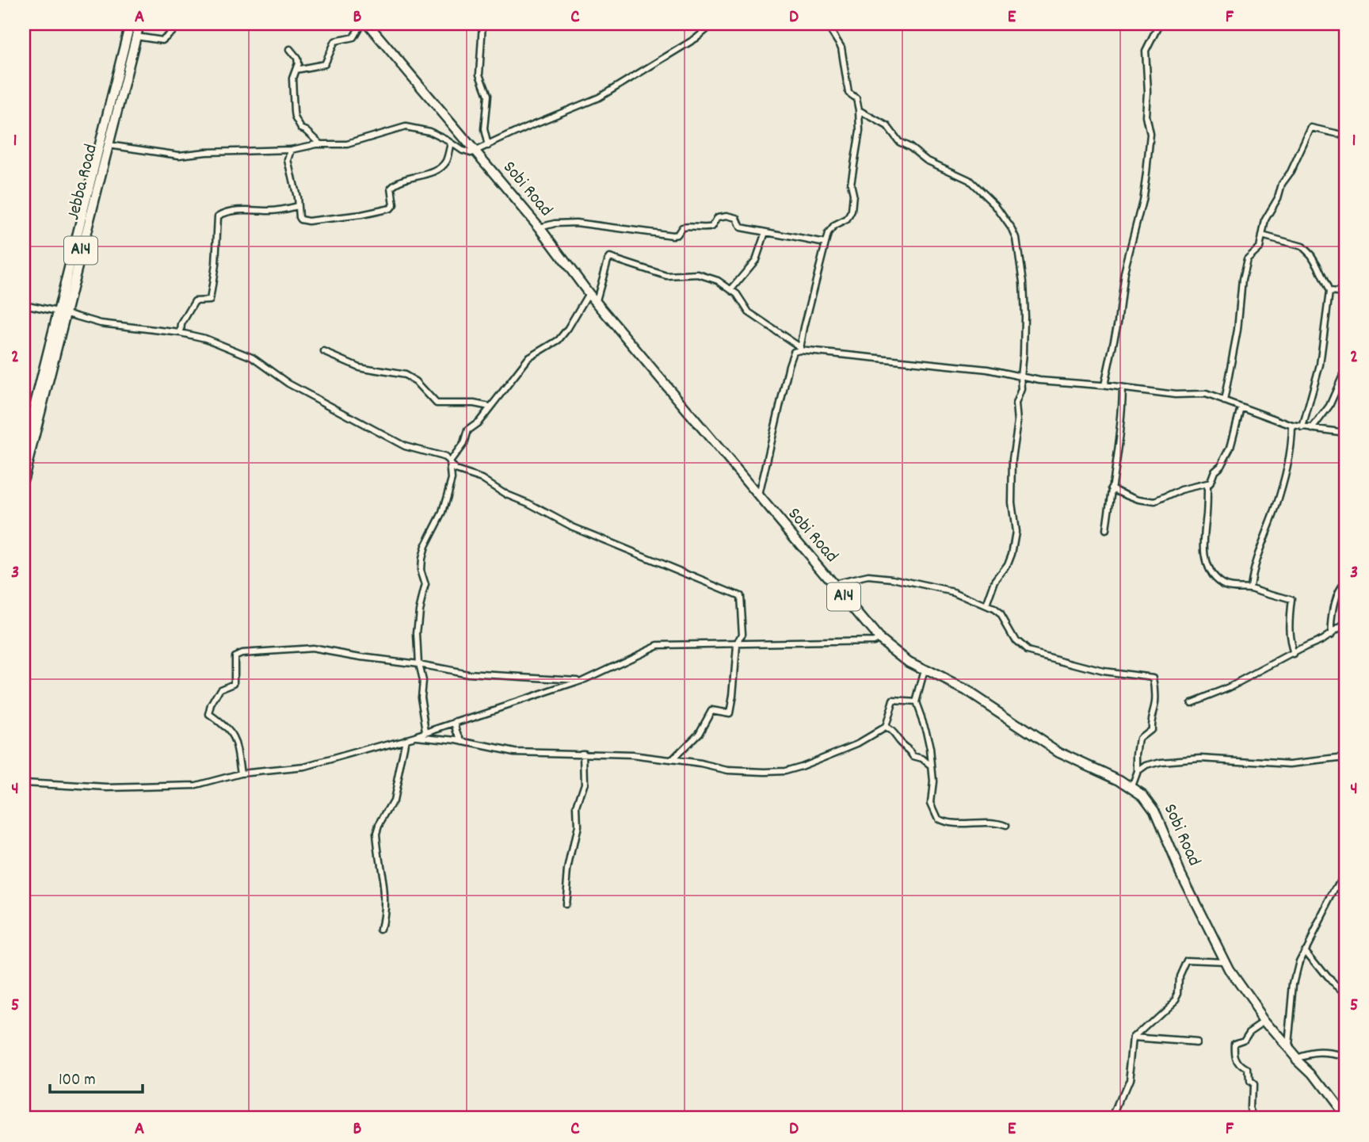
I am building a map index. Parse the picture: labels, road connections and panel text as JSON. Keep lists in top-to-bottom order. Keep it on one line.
{"streets":{"highway":["Jebba Road","Sobi Road","A14"]},"crossings":[["Jebba Road","A14"]],"scale_bar":"100 m","grid":{"columns":["A","B","C","D","E","F"],"rows":["1","2","3","4","5"]}}
